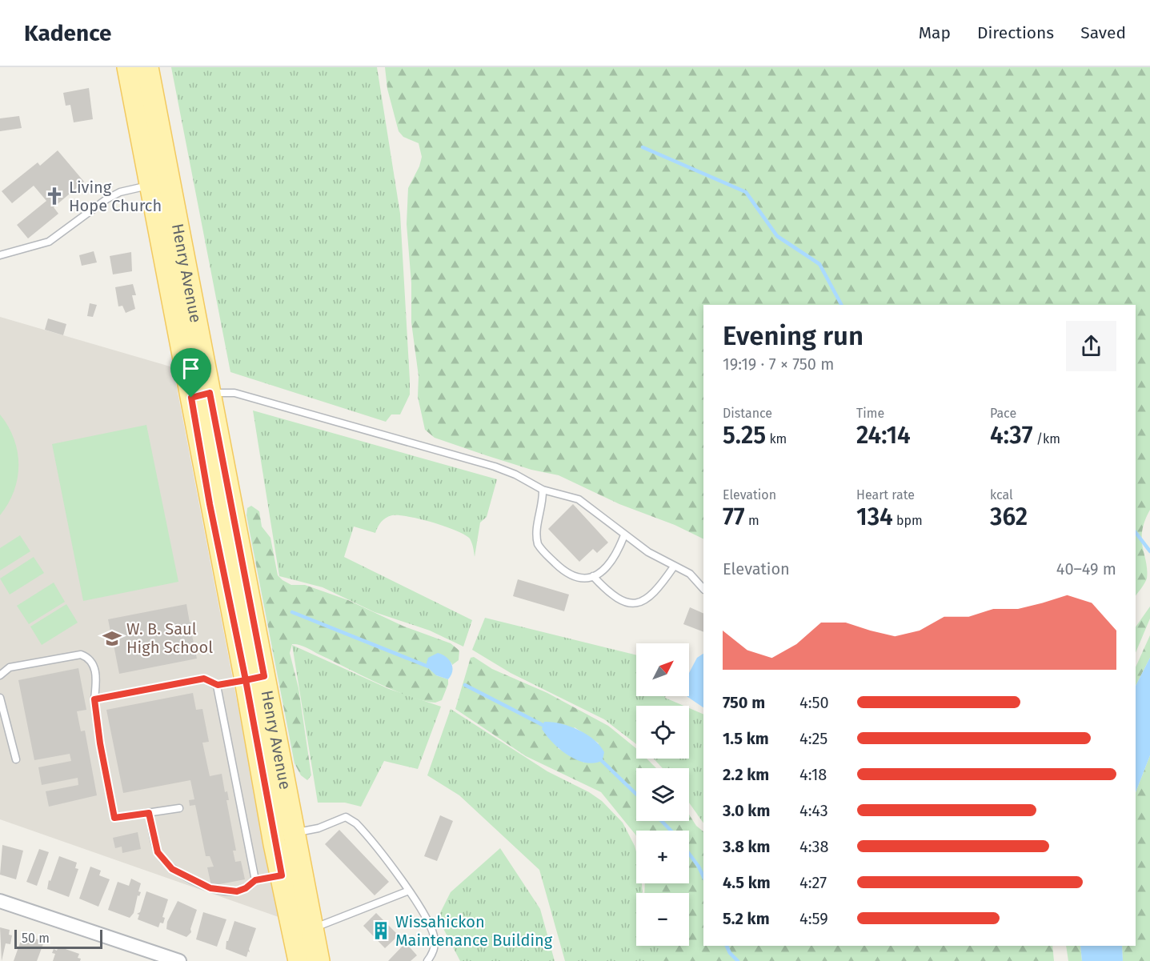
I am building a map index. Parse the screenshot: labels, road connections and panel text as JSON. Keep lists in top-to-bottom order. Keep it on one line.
{"streets":{"main road":["Henry Avenue"]},"places":{"church":["Living Hope Church"],"school or university":["W. B. Saul High School"],"building":["Wissahickon Maintenance Building"]},"scale_bar":"50 m","north":"top right","page":{"header":"Kadence","nav":["Map","Directions","Saved"],"heading":["Evening run","19:19 · 7 × 750 m"],"stats":[["Distance","5.25 km"],["Time","24:14"],["Pace","4:37 /km"],["Elevation","77 m"],["Heart rate","134 bpm"],["kcal","362"]],"chart":["Elevation","40–49 m"],"map_buttons":["+","−"],"list":[{"name":"750 m","note":"4:50"},{"name":"1.5 km","note":"4:25"},{"name":"2.2 km","note":"4:18"},{"name":"3.0 km","note":"4:43"},{"name":"3.8 km","note":"4:38"},{"name":"4.5 km","note":"4:27"},{"name":"5.2 km","note":"4:59"}],"scale":"50 m"}}
